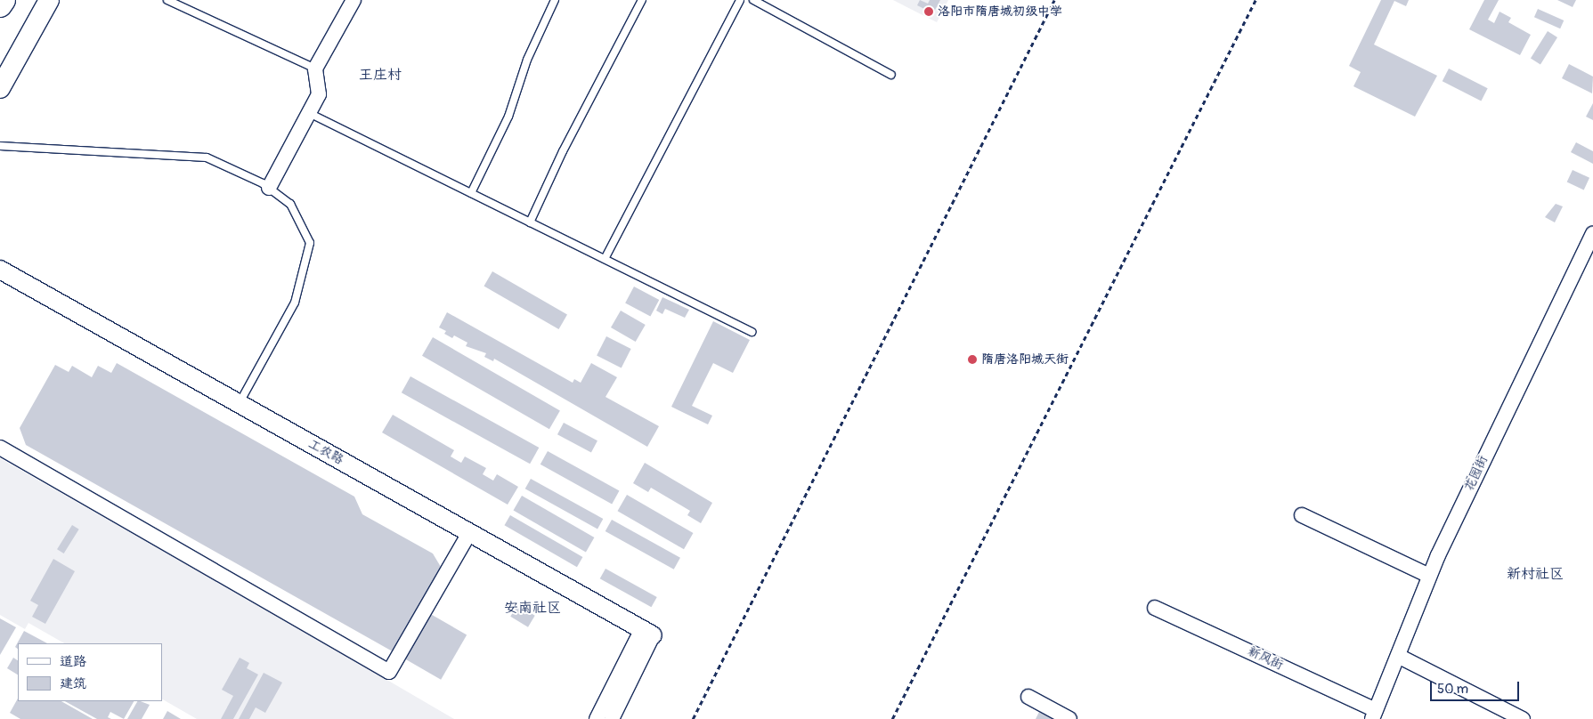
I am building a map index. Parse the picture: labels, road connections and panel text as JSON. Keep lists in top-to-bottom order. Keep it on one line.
{"streets":{"street":["工农路","花园街","新风街"]},"crossings":[["花园街","新风街"]],"districts":["王庄村","新村社区","安南社区"],"places":["洛阳市隋唐城初级中学","隋唐洛阳城天街"],"legend":["道路","建筑"],"scale_bar":"50 m"}
